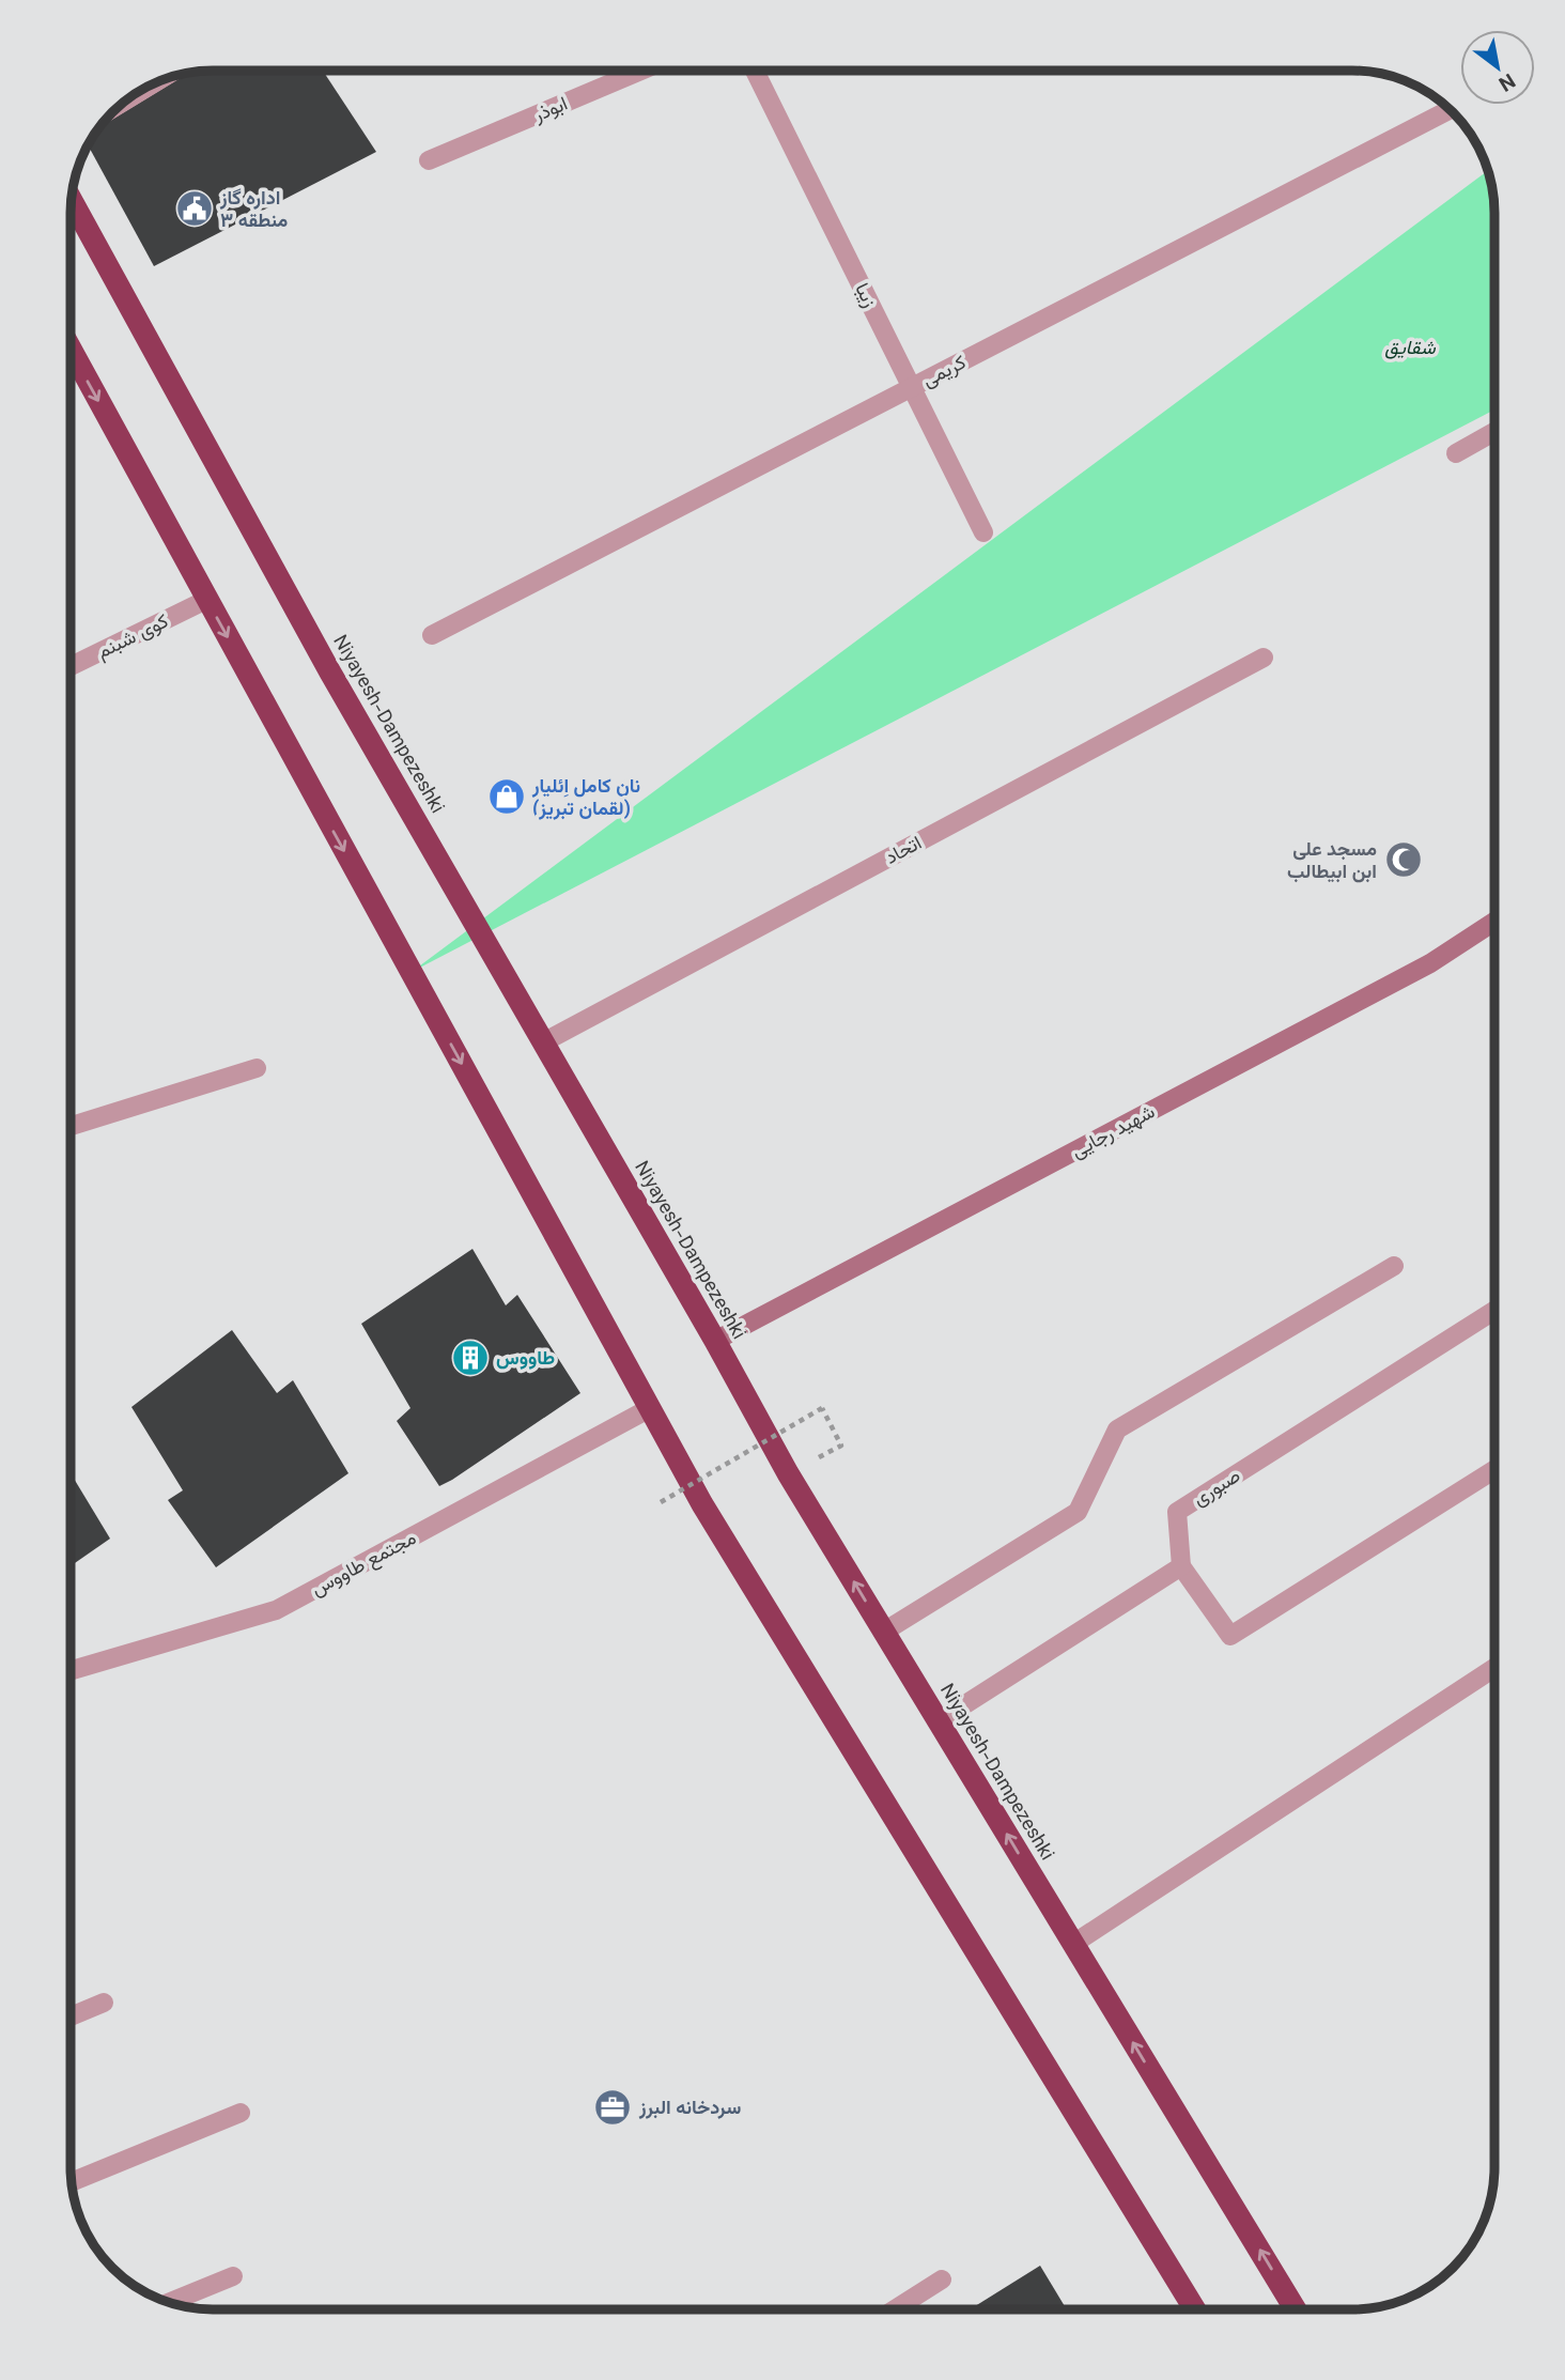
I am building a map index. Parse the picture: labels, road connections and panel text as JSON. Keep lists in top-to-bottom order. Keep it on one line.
{"streets":{"highway":["Niyayesh-Dampezeshki"],"main road":["شهید رجایی"],"street":["ابوذر","زیبا","کریمی","کوی شبنم","اتحاد","صبوری","مجتمع طاووس"]},"crossings":[["زیبا","کریمی"],["Niyayesh-Dampezeshki","اتحاد"],["Niyayesh-Dampezeshki","شهید رجایی"]],"parks":["شقایق"],"places":{"public building":["اداره گاز منطقه ۳"],"shop":["نان کامل اِئلیار (لقمان تبریز)"],"mosque":["مسجد علی ابن ابیطالب"],"building":["طاووس"],"office":["سردخانه البرز"]},"north":"bottom right"}
